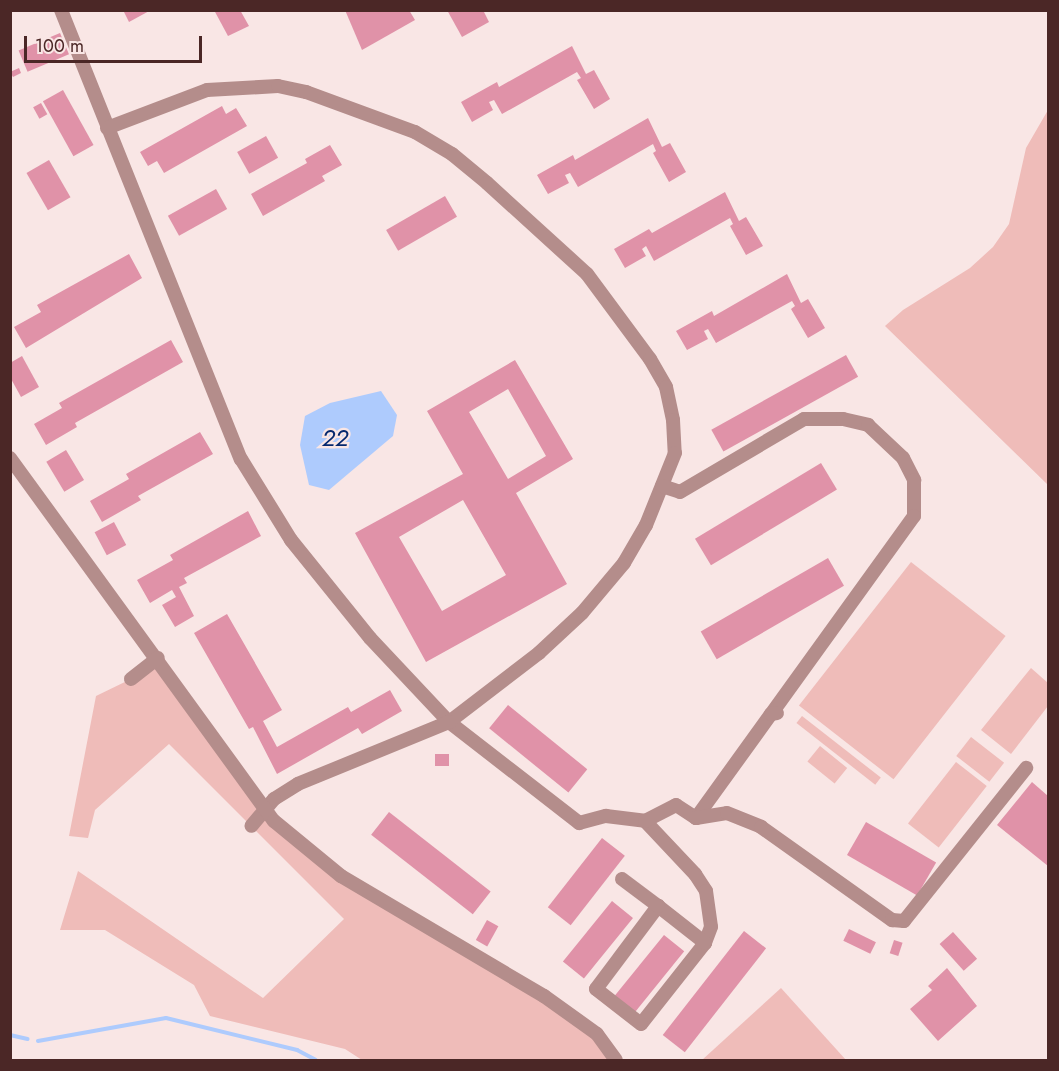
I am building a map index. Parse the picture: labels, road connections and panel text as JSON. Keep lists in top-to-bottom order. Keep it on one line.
{"water":["22"],"scale_bar":"100 m"}
